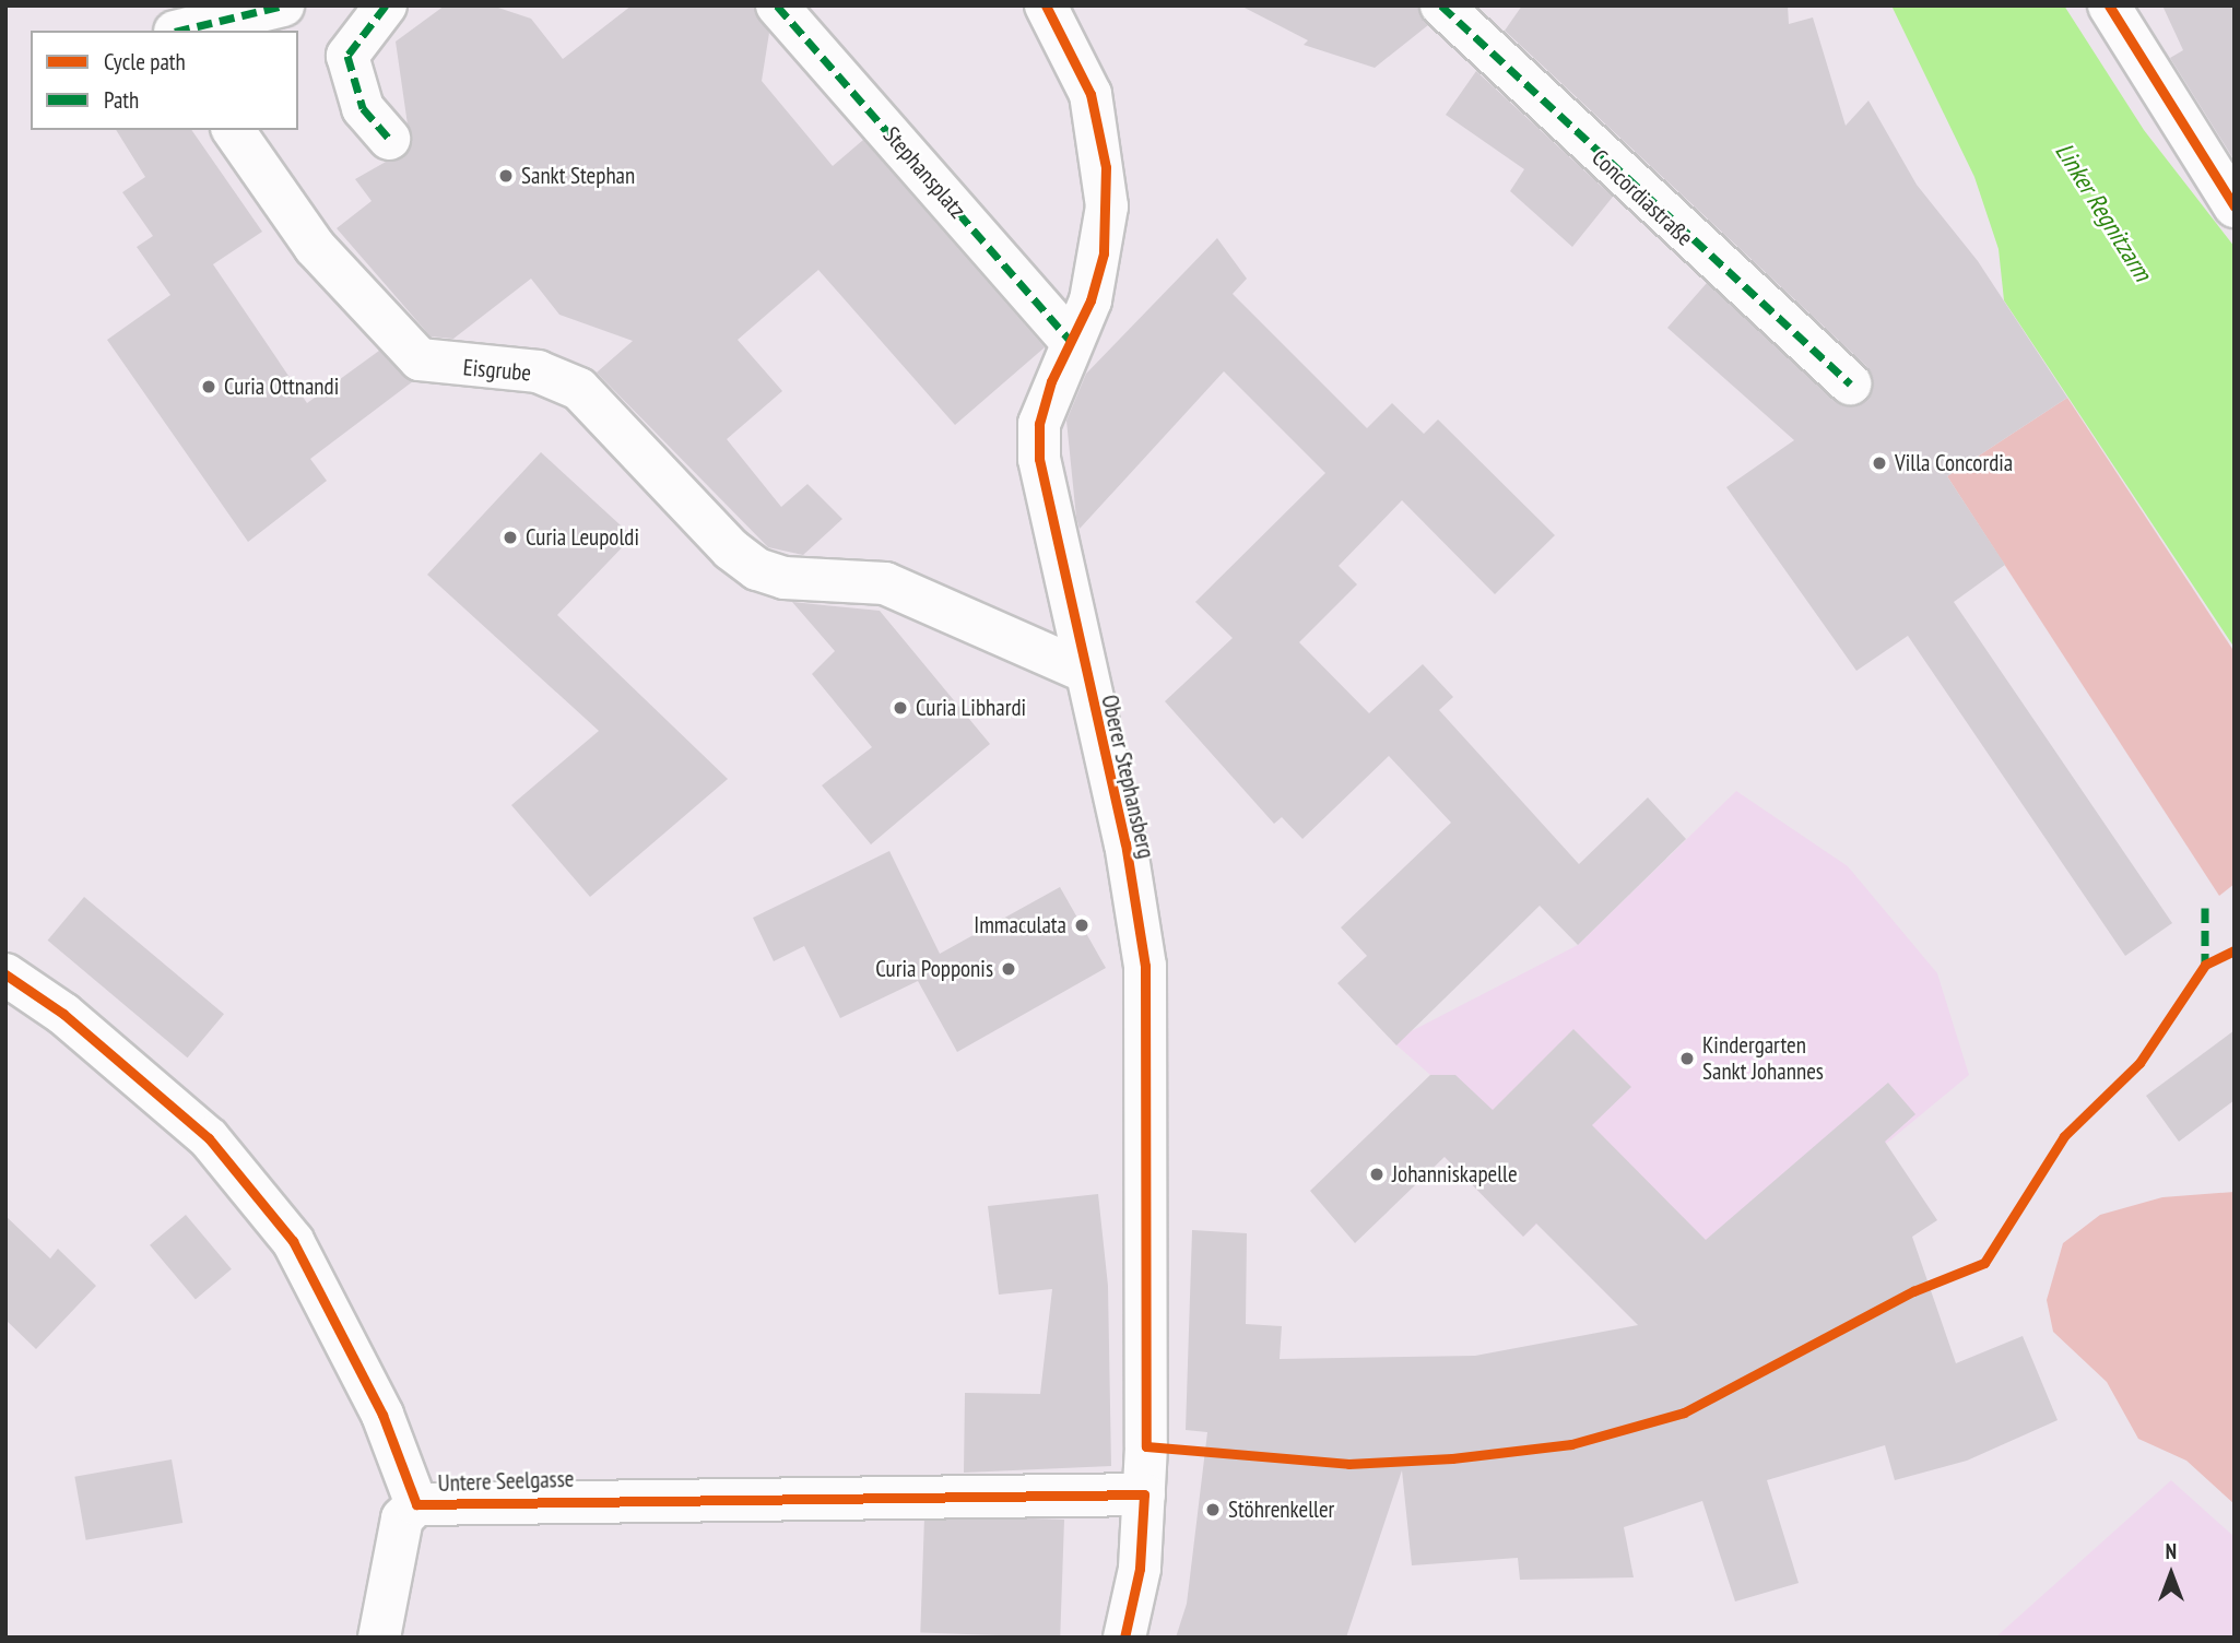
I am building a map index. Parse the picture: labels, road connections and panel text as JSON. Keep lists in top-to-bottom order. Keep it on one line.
{"streets":{"street":["Stephansplatz","Concordiastraße","Eisgrube","Oberer Stephansberg","Untere Seelgasse"]},"crossings":[["Stephansplatz","Oberer Stephansberg"],["Eisgrube","Oberer Stephansberg"],["Oberer Stephansberg","Untere Seelgasse"]],"water":["Linker Regnitzarm"],"places":["Sankt Stephan","Curia Ottnandi","Villa Concordia","Curia Leupoldi","Curia Libhardi","Immaculata","Curia Popponis","Kindergarten Sankt Johannes","Johanniskapelle","Stöhrenkeller"],"legend":["Cycle path","Path"],"north":"top"}
